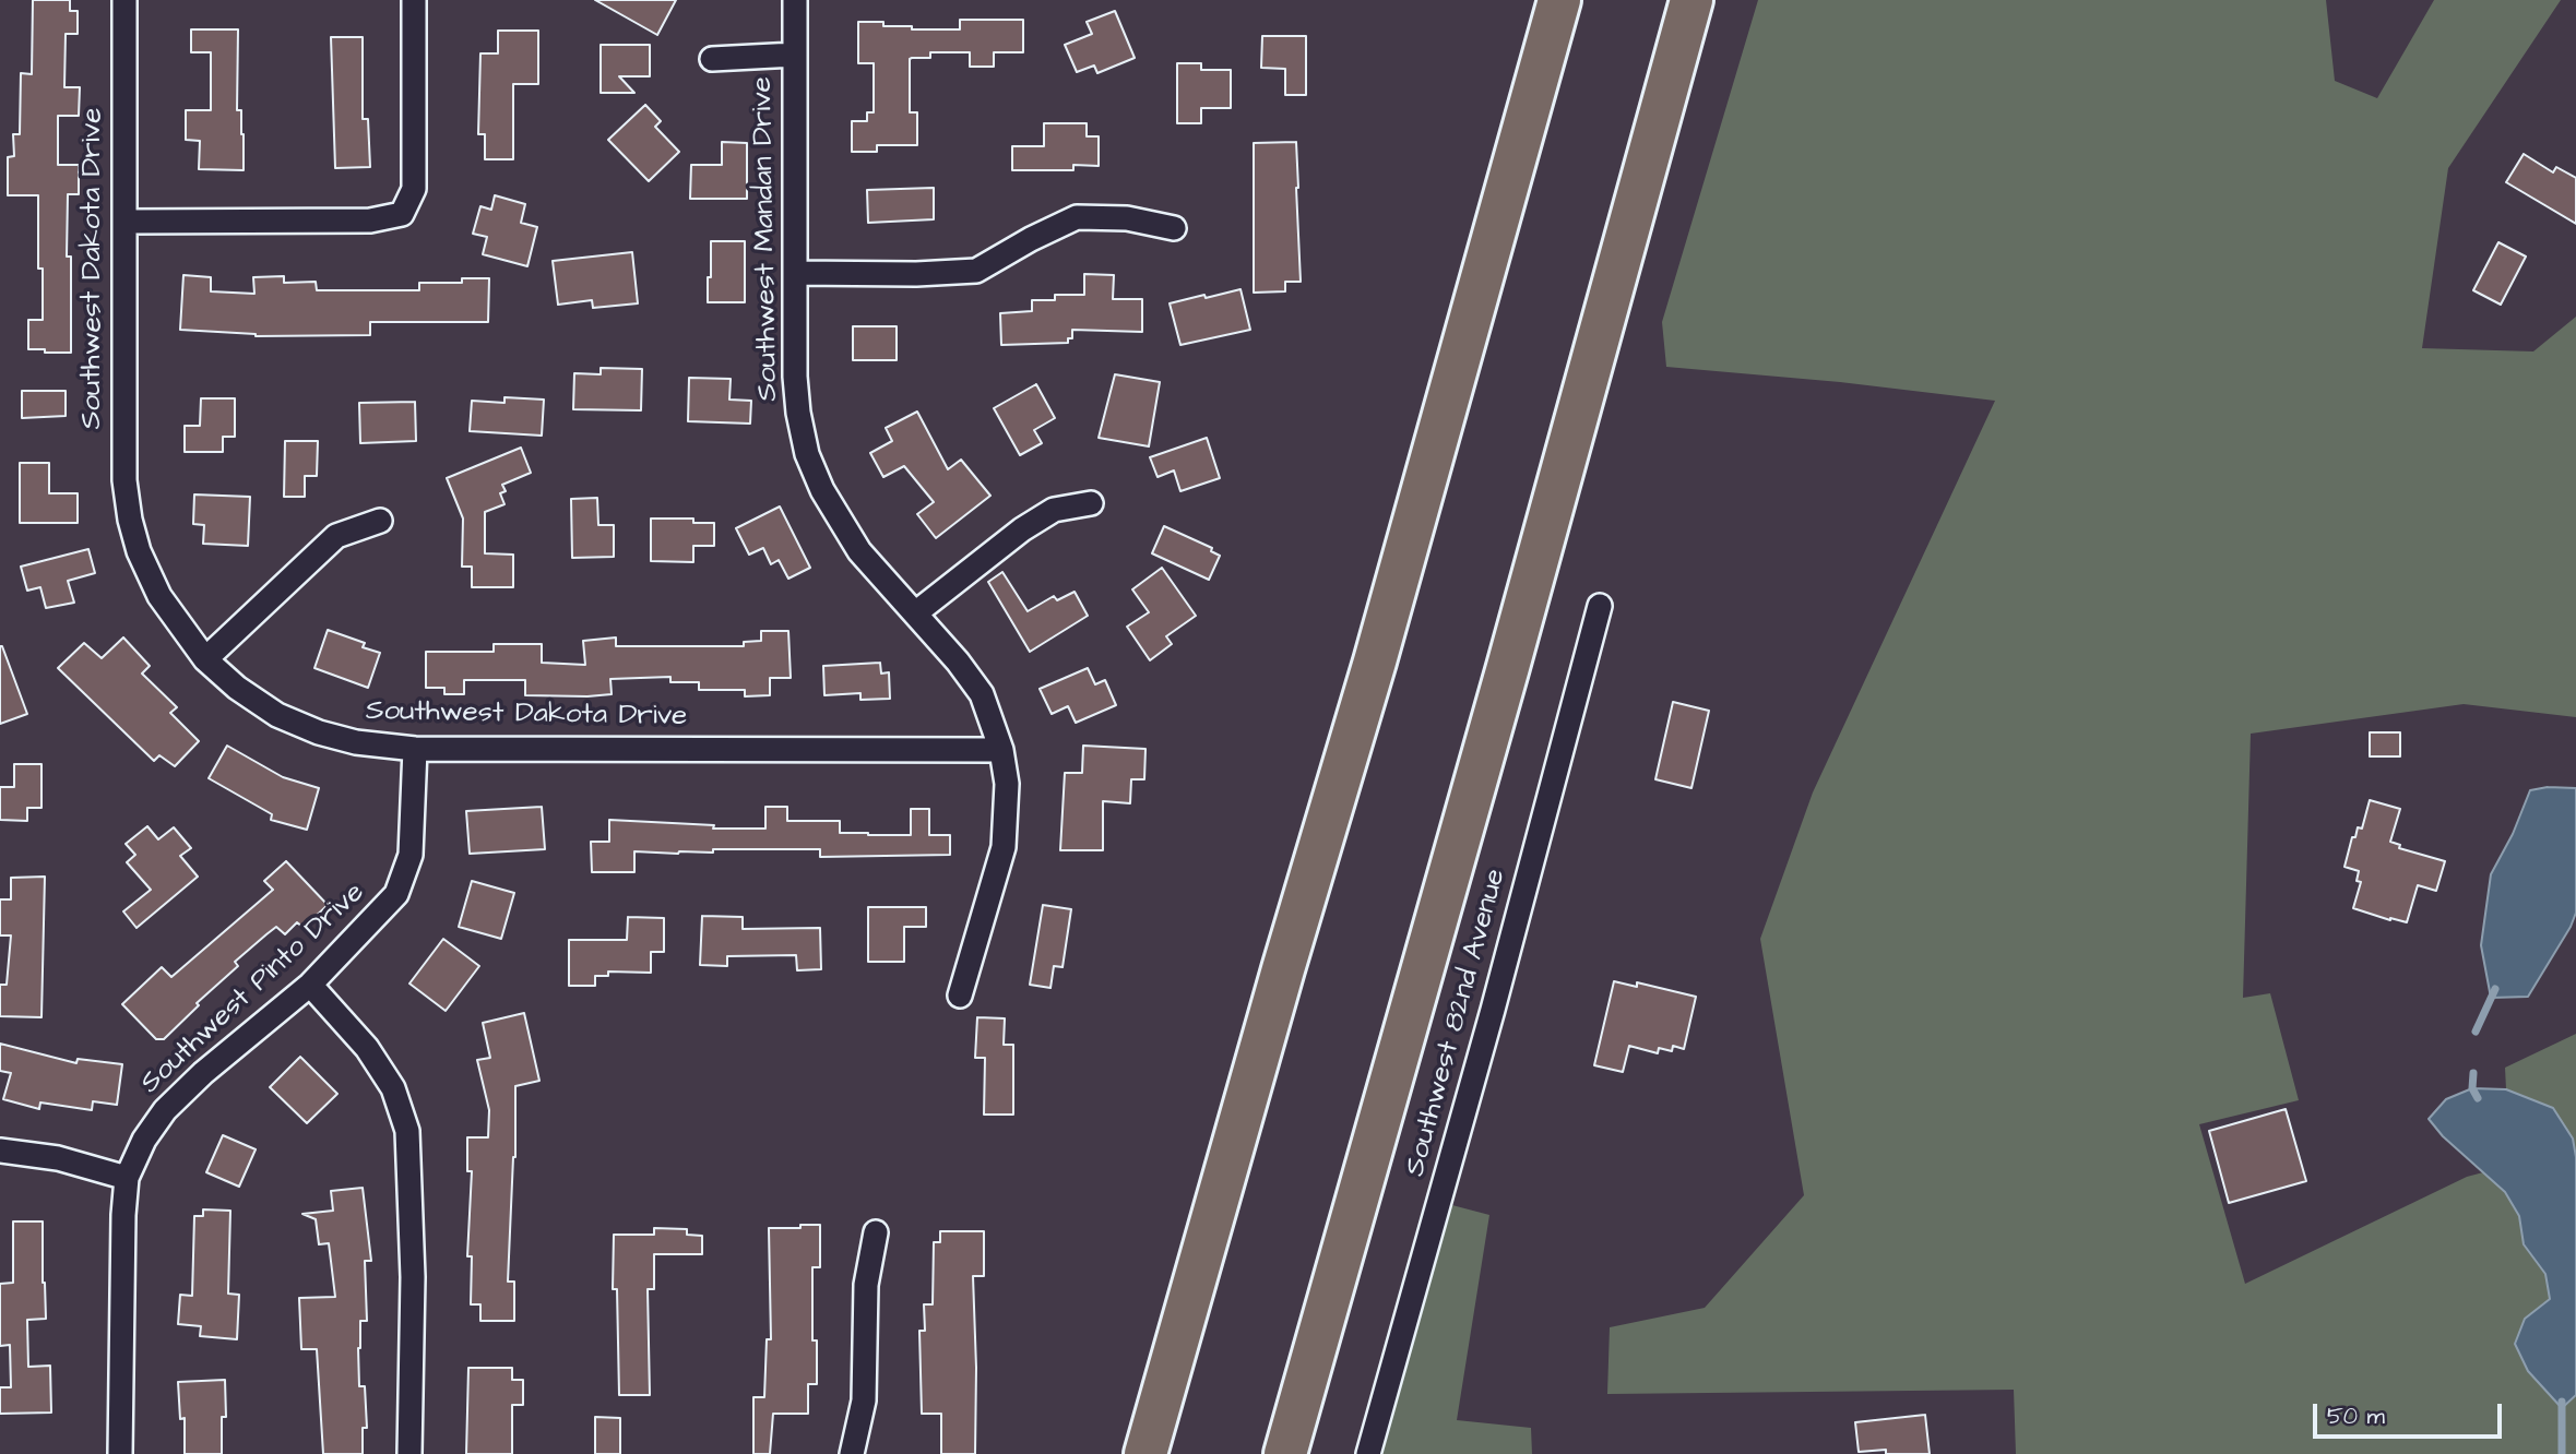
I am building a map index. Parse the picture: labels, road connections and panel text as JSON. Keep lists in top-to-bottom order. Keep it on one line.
{"streets":{"street":["Southwest Mandan Drive","Southwest Dakota Drive","Southwest Pinto Drive","Southwest 82nd Avenue"]},"crossings":[["Southwest Mandan Drive","Southwest Dakota Drive"],["Southwest Dakota Drive","Southwest Pinto Drive"]],"scale_bar":"50 m"}
